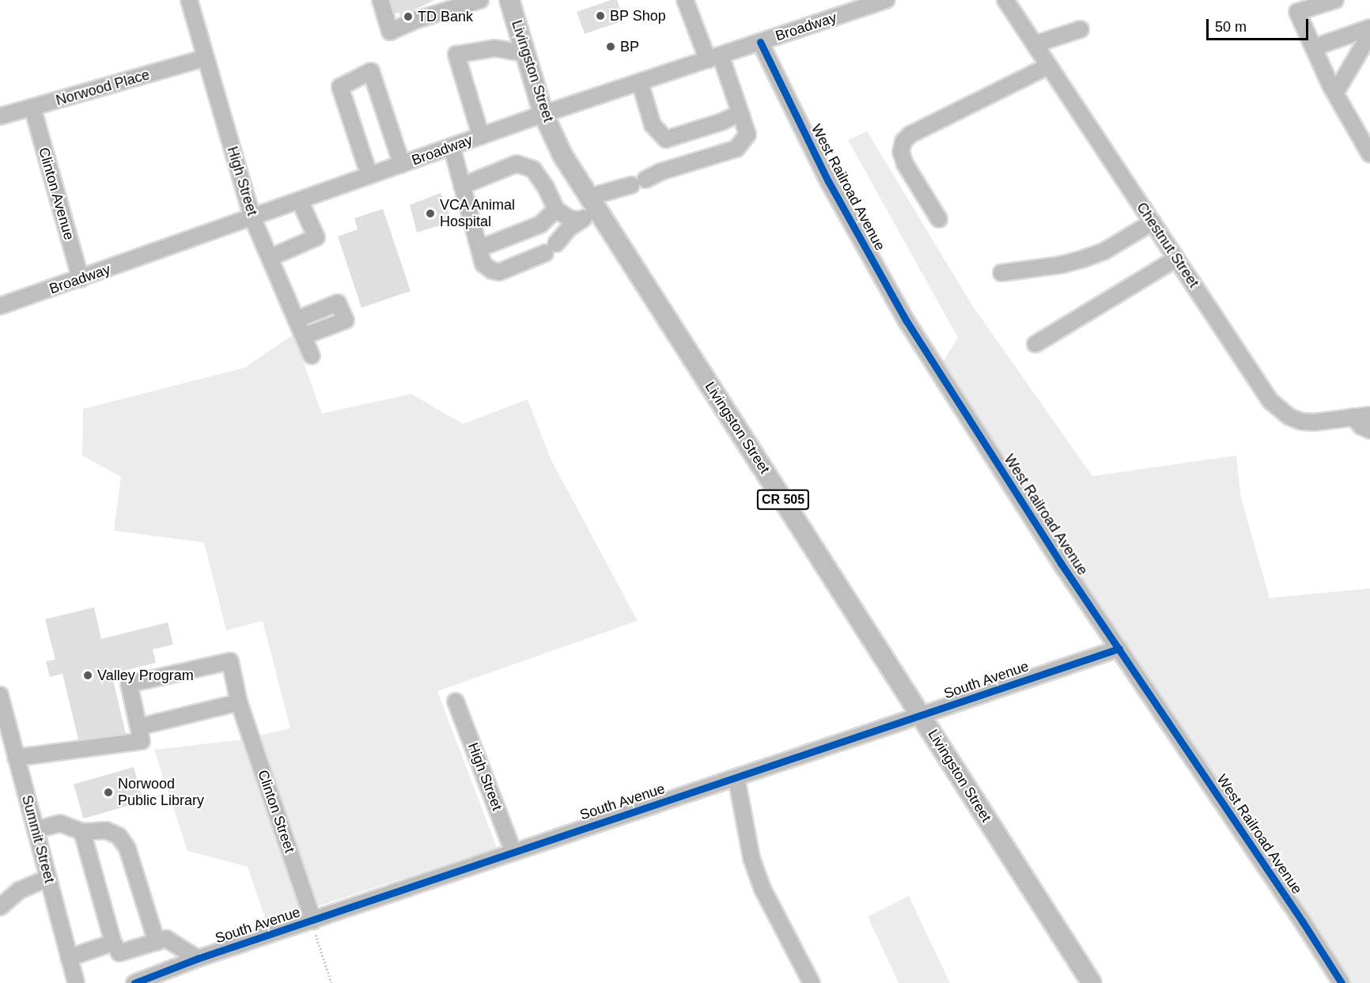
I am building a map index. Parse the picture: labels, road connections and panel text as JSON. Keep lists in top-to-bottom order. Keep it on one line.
{"streets":{"main road":["Livingston Street","CR 505"],"street":["Broadway","Norwood Place","High Street","West Railroad Avenue","Clinton Avenue","Chestnut Street","South Avenue","Clinton Street","Summit Street"]},"crossings":[["Broadway","Livingston Street"],["Broadway","High Street"],["Broadway","West Railroad Avenue"],["Broadway","Clinton Avenue"],["Livingston Street","South Avenue"],["Norwood Place","High Street"],["Norwood Place","Clinton Avenue"],["High Street","South Avenue"],["West Railroad Avenue","South Avenue"],["South Avenue","Clinton Street"]],"places":["BP Shop","TD Bank","BP","VCA Animal Hospital","Valley Program","Norwood Public Library"],"scale_bar":"50 m"}
